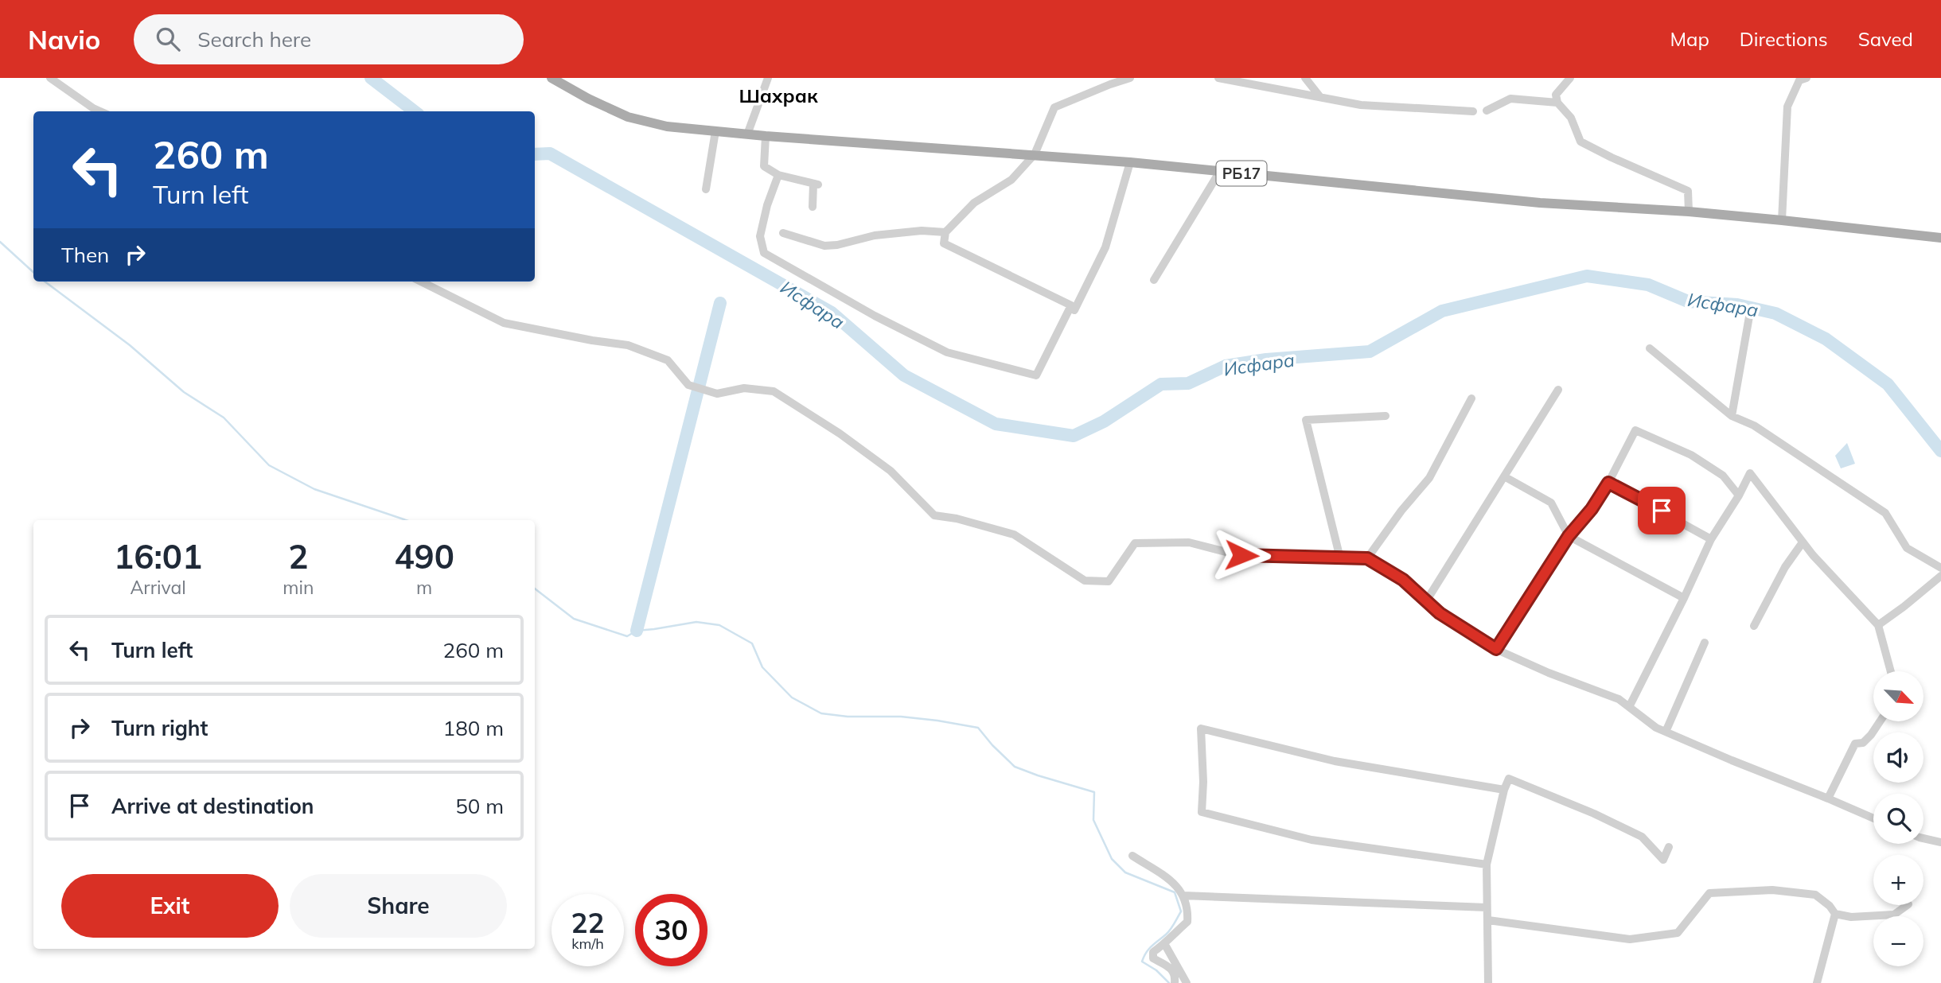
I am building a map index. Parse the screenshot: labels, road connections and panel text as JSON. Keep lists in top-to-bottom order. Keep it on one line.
{"streets":{"main road":["РБ17"]},"districts":["Шахрак"],"water":["Исфара"],"north":"bottom right","page":{"header":"Navio","search":"Search here","nav":["Map","Directions","Saved"],"turn":["260 m","Turn left"],"then":"Then","eta":["16:01","Arrival","2","min","490","m"],"list":[{"name":"Turn left","value":"260 m"},{"name":"Turn right","value":"180 m"},{"name":"Arrive at destination","value":"50 m"}],"map_buttons":["+","−"],"buttons":["Exit","Share"],"speed":"22 km/h","limit":"30"}}
